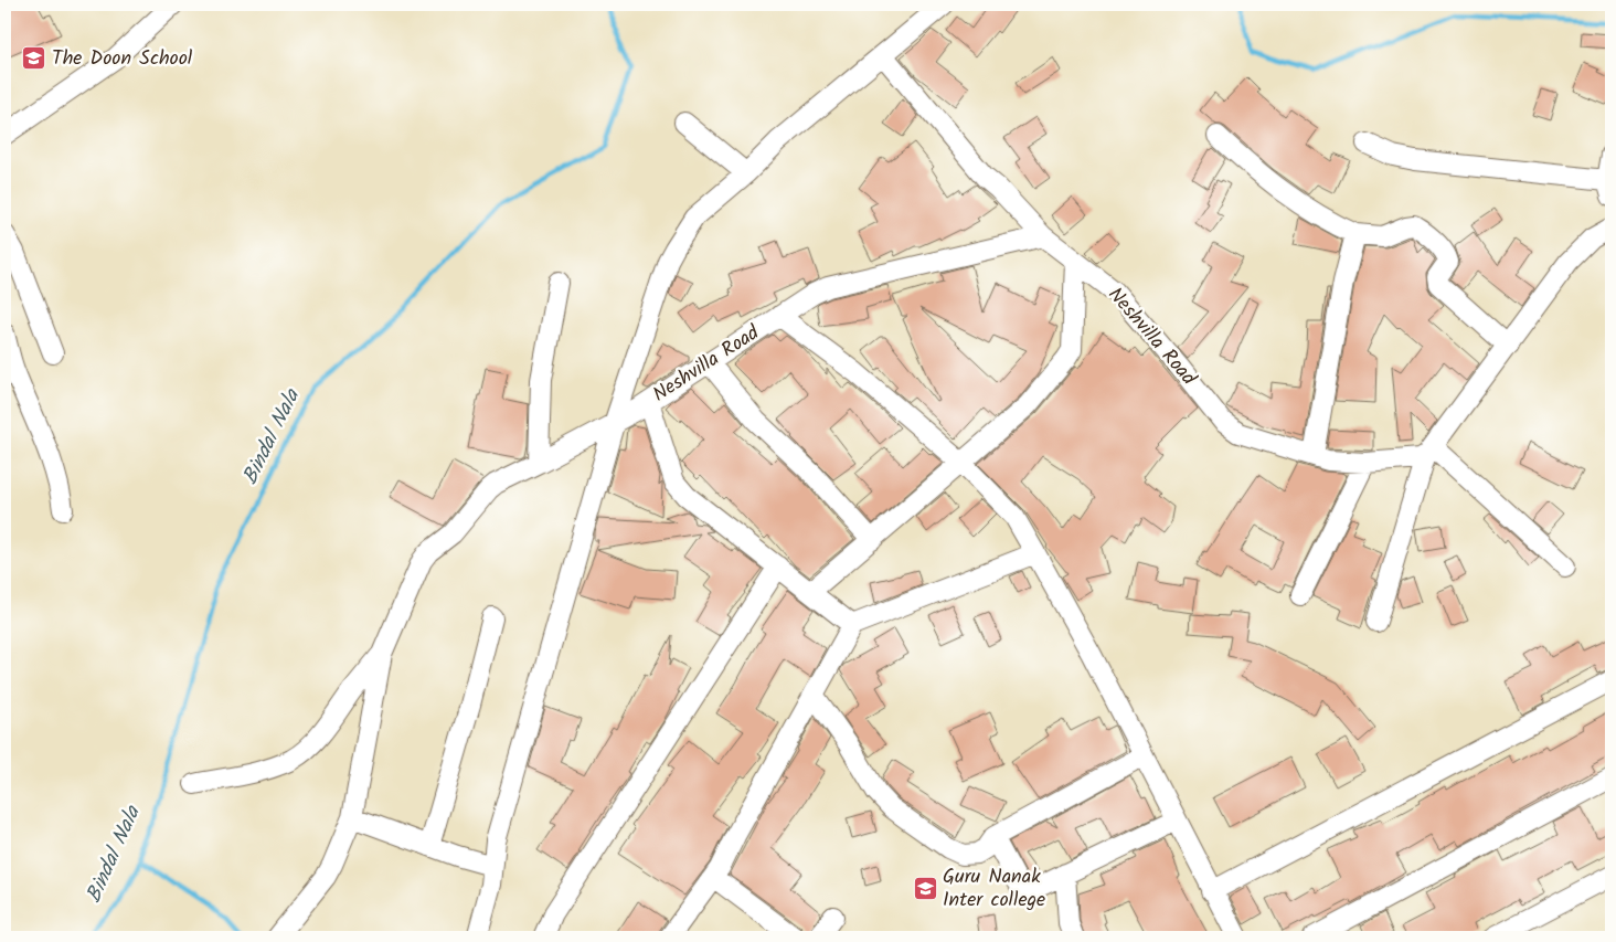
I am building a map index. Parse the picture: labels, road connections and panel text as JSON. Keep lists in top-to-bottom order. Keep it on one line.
{"streets":{"street":["Neshvilla Road"]},"water":["Bindal Nala"],"places":{"school or university":["The Doon School","Guru Nanak Inter college"]}}
